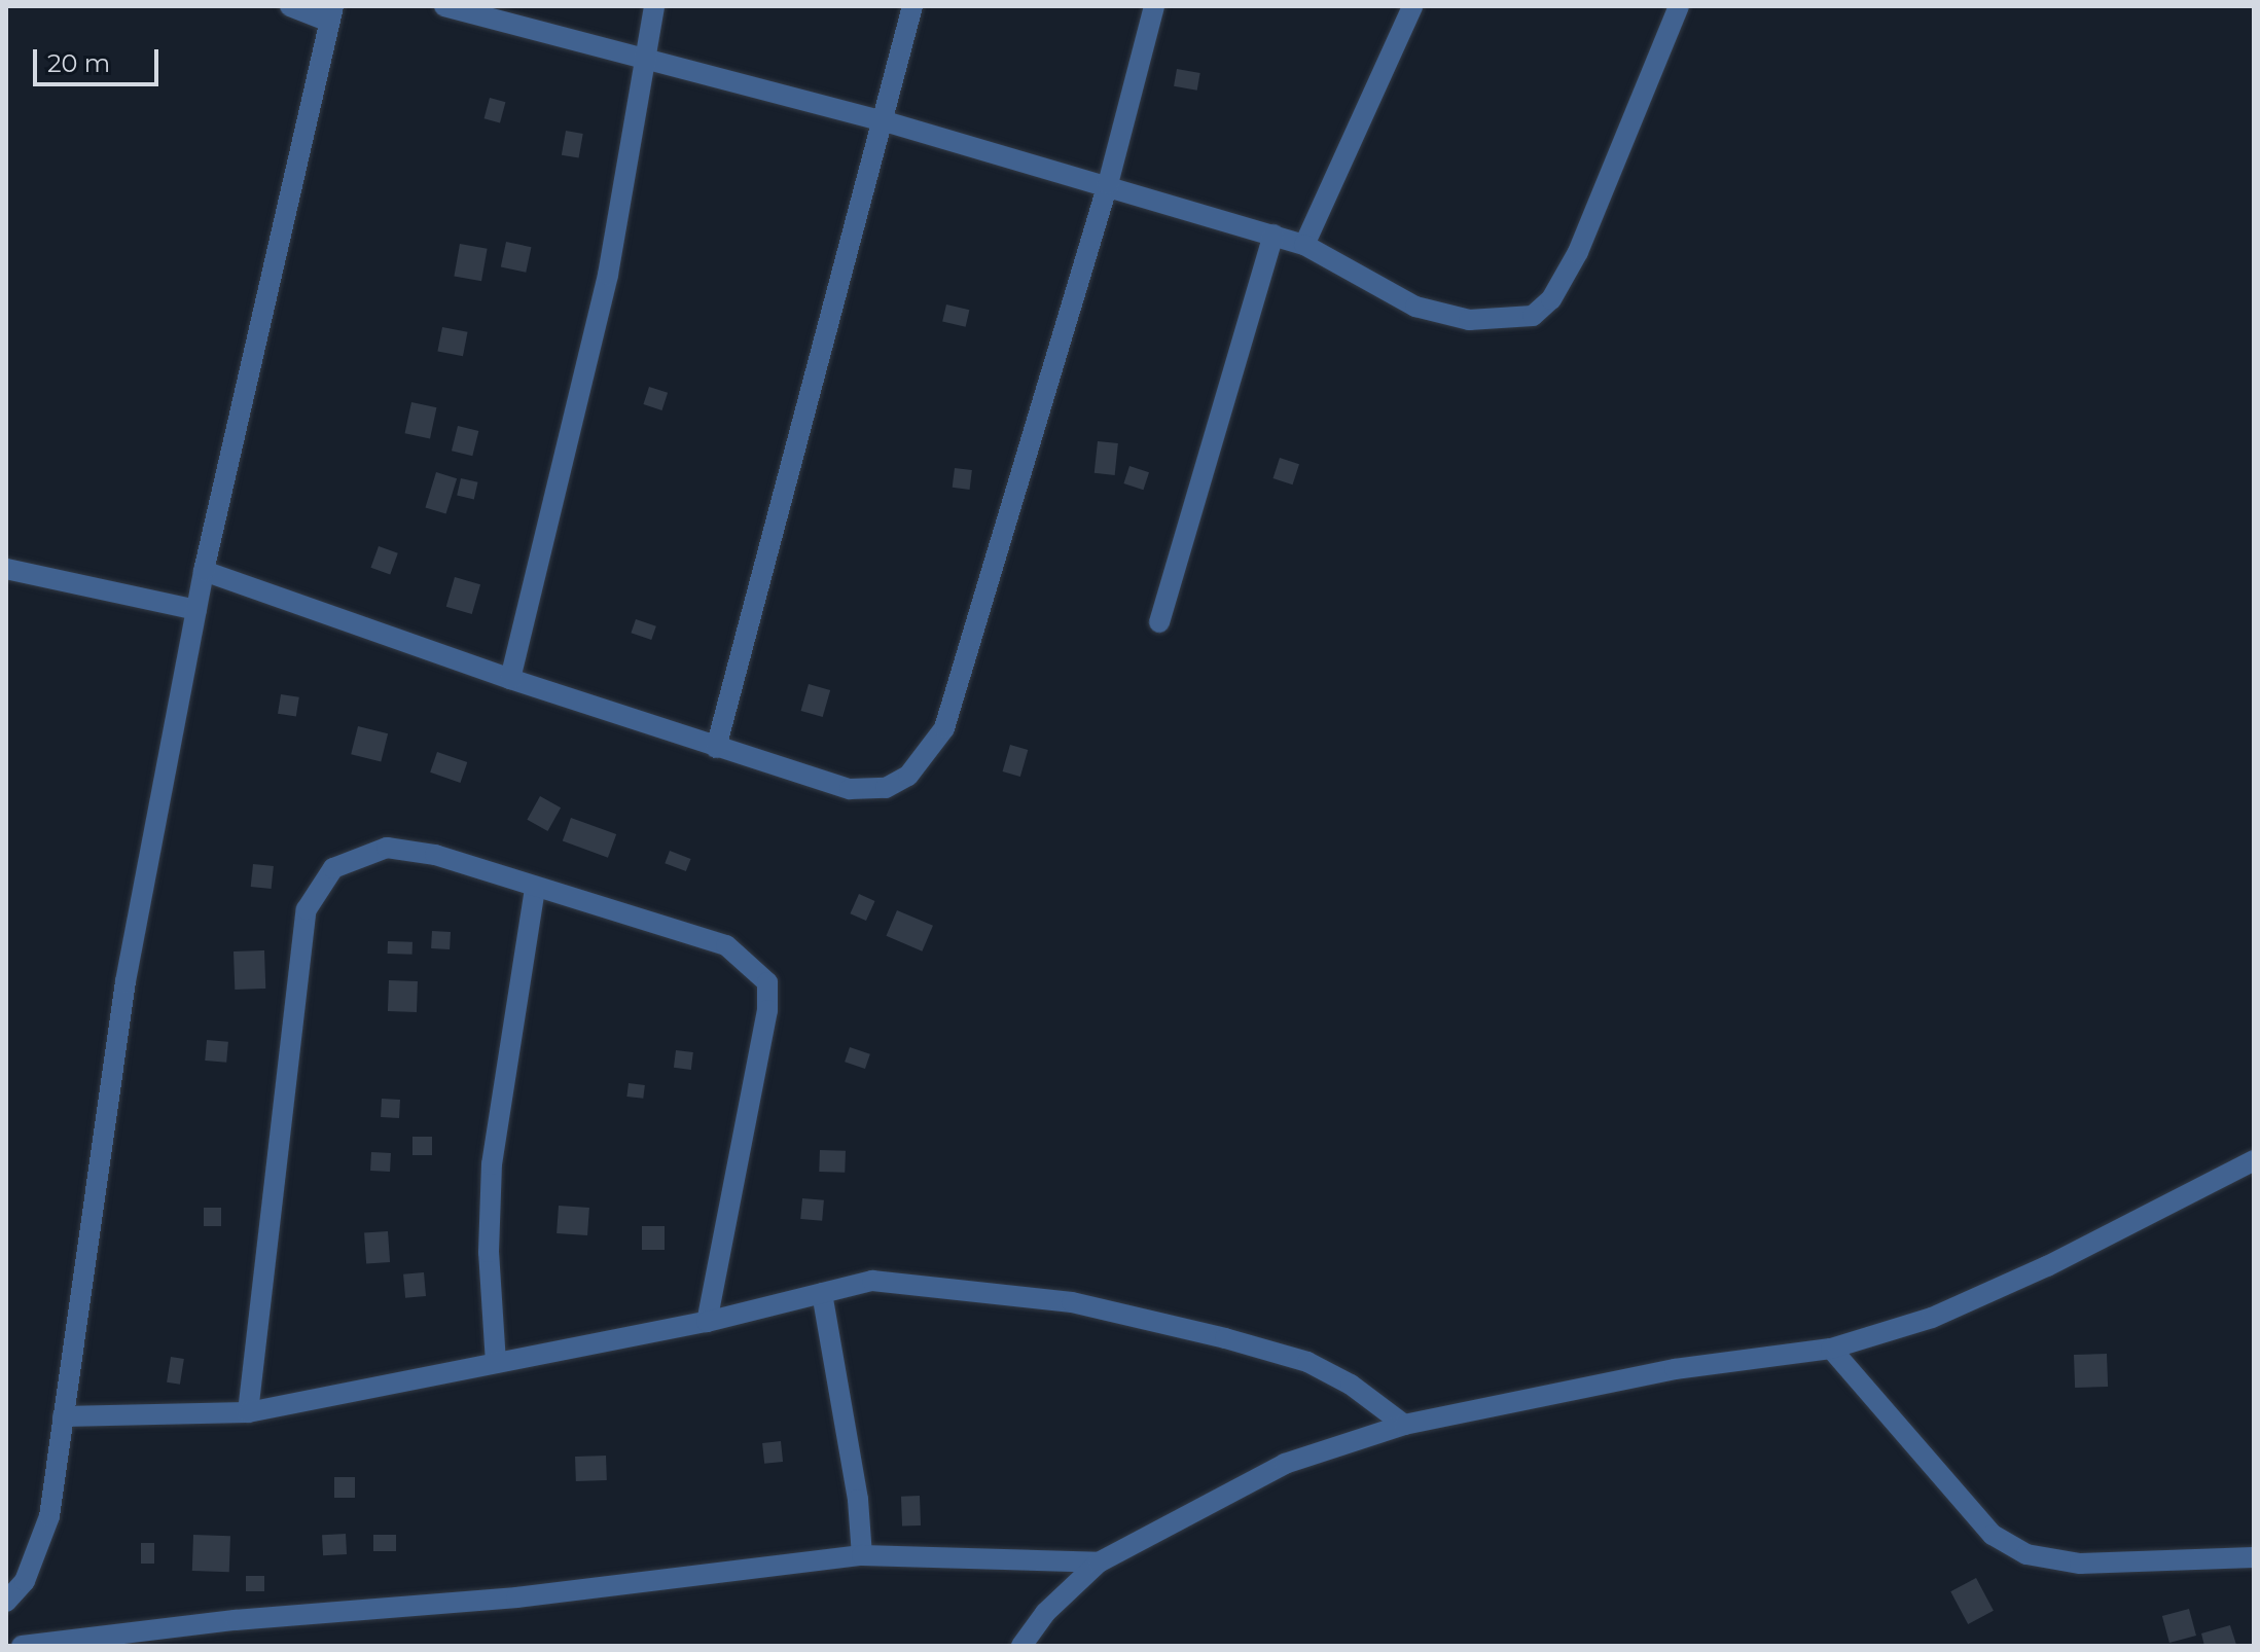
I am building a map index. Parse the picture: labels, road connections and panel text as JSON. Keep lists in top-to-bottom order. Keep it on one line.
{"scale_bar":"20 m"}
